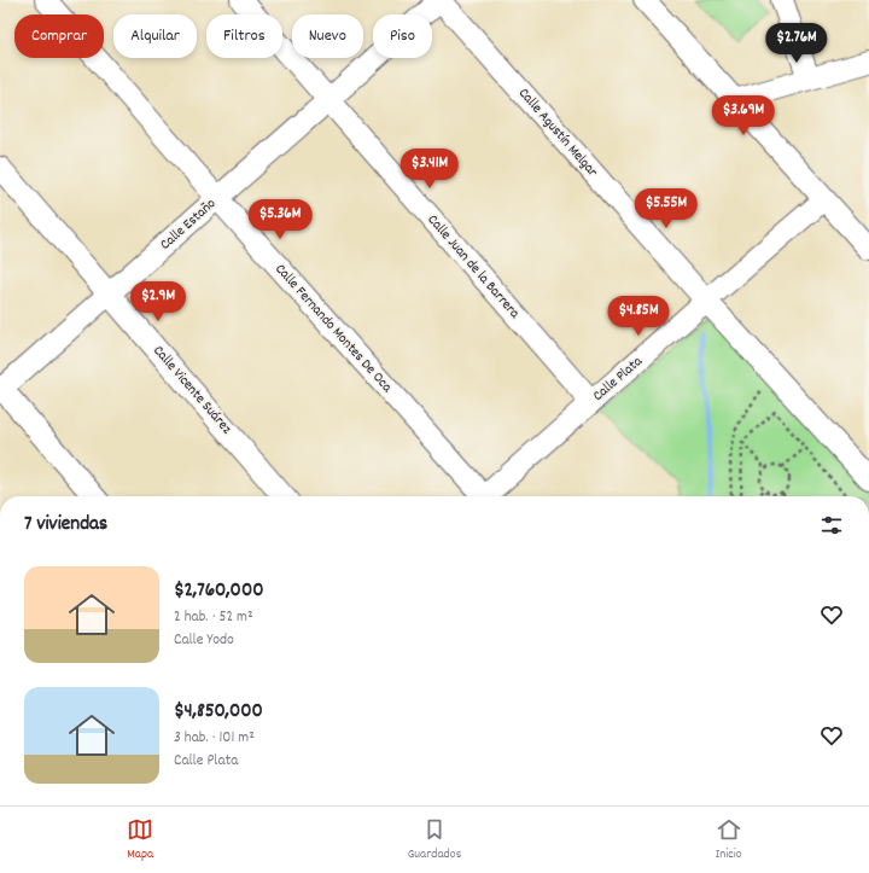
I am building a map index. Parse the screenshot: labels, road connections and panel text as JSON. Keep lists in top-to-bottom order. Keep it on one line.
{"streets":{"street":["Calle Agustín Melgar","Calle Estaño","Calle Juan de la Barrera","Calle Fernando Montes De Oca","Calle Plata","Calle Vicente Suárez"]},"crossings":[["Calle Agustín Melgar","Calle Estaño"],["Calle Agustín Melgar","Calle Plata"],["Calle Estaño","Calle Juan de la Barrera"],["Calle Estaño","Calle Fernando Montes De Oca"],["Calle Estaño","Calle Vicente Suárez"],["Calle Juan de la Barrera","Calle Plata"]],"page":{"chip":["Comprar","Alquilar","Filtros","Nuevo","Piso"],"price":["$2.76M","$3.69M","$3.41M","$5.55M","$5.36M","$2.9M","$4.85M"],"heading":"7 viviendas","list":[{"name":"$2,760,000","note":"2 hab. · 52 m² · Calle Yodo"},{"name":"$4,850,000","note":"3 hab. · 101 m² · Calle Plata"}],"tabs":["Mapa","Guardados","Inicio"]}}
